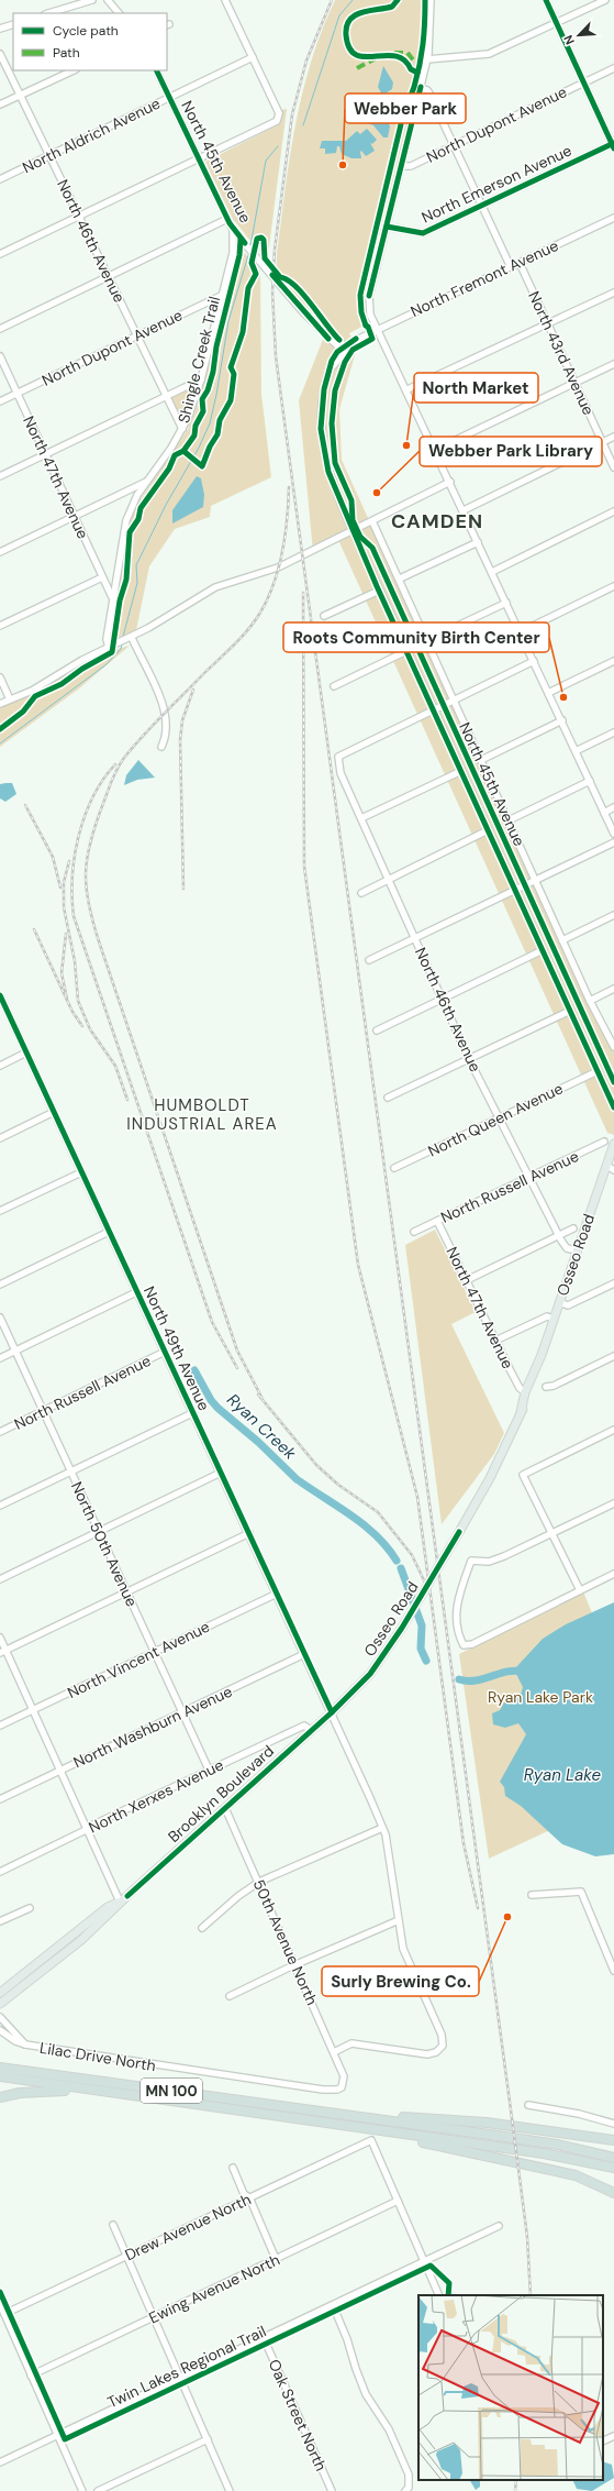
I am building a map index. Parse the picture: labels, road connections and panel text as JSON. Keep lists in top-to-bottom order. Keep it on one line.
{"streets":{"highway":["MN 100"],"main road":["Osseo Road","Brooklyn Boulevard"],"street":["North Dupont Avenue","North Aldrich Avenue","North 45th Avenue","North Emerson Avenue","North 46th Avenue","North Fremont Avenue","North 43rd Avenue","North 47th Avenue","North Queen Avenue","North Russell Avenue","North 49th Avenue","North 50th Avenue","North Vincent Avenue","North Washburn Avenue","North Xerxes Avenue","50th Avenue North","Lilac Drive North","Drew Avenue North","Ewing Avenue North","Oak Street North"],"cycle path":["Shingle Creek Trail","Twin Lakes Regional Trail"]},"crossings":[["North Dupont Avenue","North 46th Avenue"],["North Dupont Avenue","North 47th Avenue"],["North Aldrich Avenue","North 45th Avenue"],["North Aldrich Avenue","North 46th Avenue"],["North 45th Avenue","North Fremont Avenue"],["North 46th Avenue","North Queen Avenue"],["North 46th Avenue","North Russell Avenue"],["North 46th Avenue","Osseo Road"],["North Fremont Avenue","North 43rd Avenue"],["North 47th Avenue","North Russell Avenue"],["North 47th Avenue","Osseo Road"],["North Russell Avenue","North 49th Avenue"],["North Russell Avenue","North 50th Avenue"],["Osseo Road","North 49th Avenue"],["Osseo Road","Brooklyn Boulevard"],["North 49th Avenue","North Vincent Avenue"],["North 49th Avenue","North Washburn Avenue"],["North 49th Avenue","Brooklyn Boulevard"],["North 49th Avenue","50th Avenue North"],["North 50th Avenue","North Vincent Avenue"],["North 50th Avenue","North Washburn Avenue"],["North 50th Avenue","North Xerxes Avenue"],["Brooklyn Boulevard","North Xerxes Avenue"],["Brooklyn Boulevard","50th Avenue North"],["50th Avenue North","Lilac Drive North"],["Drew Avenue North","Ewing Avenue North"]],"districts":["CAMDEN","HUMBOLDT INDUSTRIAL AREA"],"water":["Ryan Creek","Ryan Lake"],"parks":["Ryan Lake Park"],"places":["Webber Park","North Market","Webber Park Library","Roots Community Birth Center","Surly Brewing Co."],"legend":["Cycle path","Path"],"north":"bottom left"}
